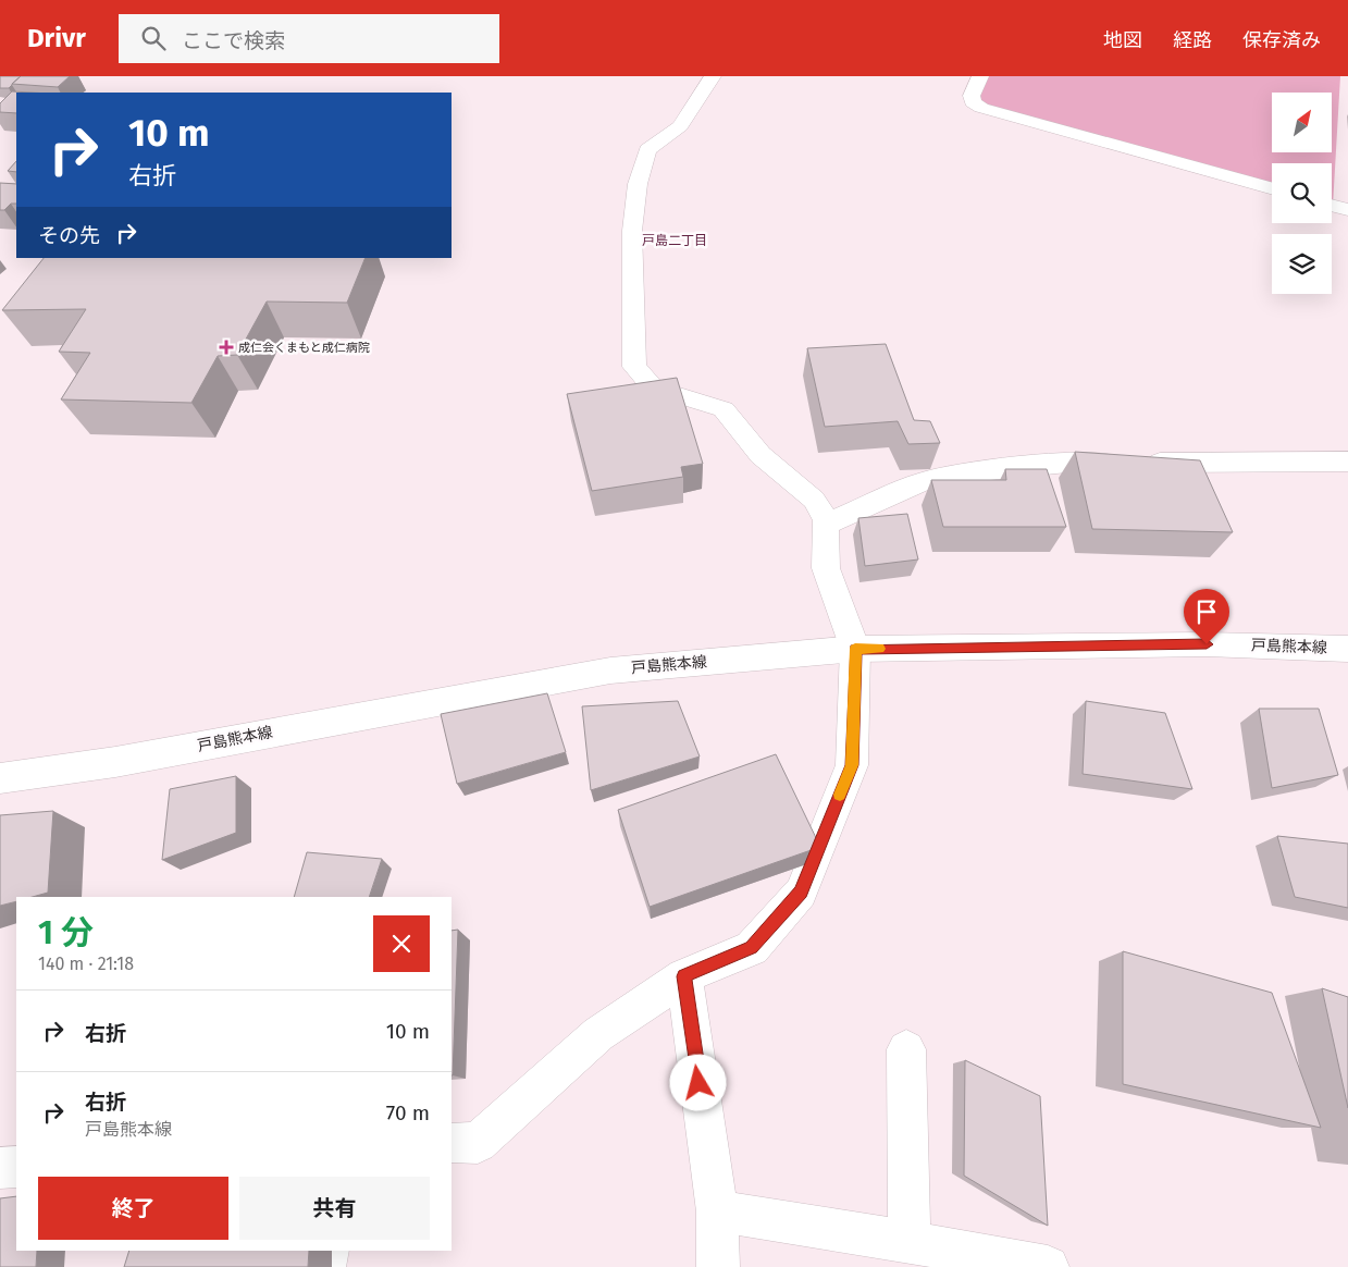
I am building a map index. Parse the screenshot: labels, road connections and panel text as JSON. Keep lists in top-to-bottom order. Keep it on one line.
{"streets":{"street":["戸島熊本線"]},"districts":["戸島二丁目"],"places":{"health":["成仁会くまもと成仁病院"]},"north":"top right","page":{"header":"Drivr","search":"ここで検索","nav":["地図","経路","保存済み"],"turn":["10 m","右折"],"then":"その先","heading":["1 分","140 m · 21:18"],"list":[{"name":"右折","value":"10 m"},{"name":"右折","note":"戸島熊本線","value":"70 m"}],"buttons":["終了","共有"]}}
